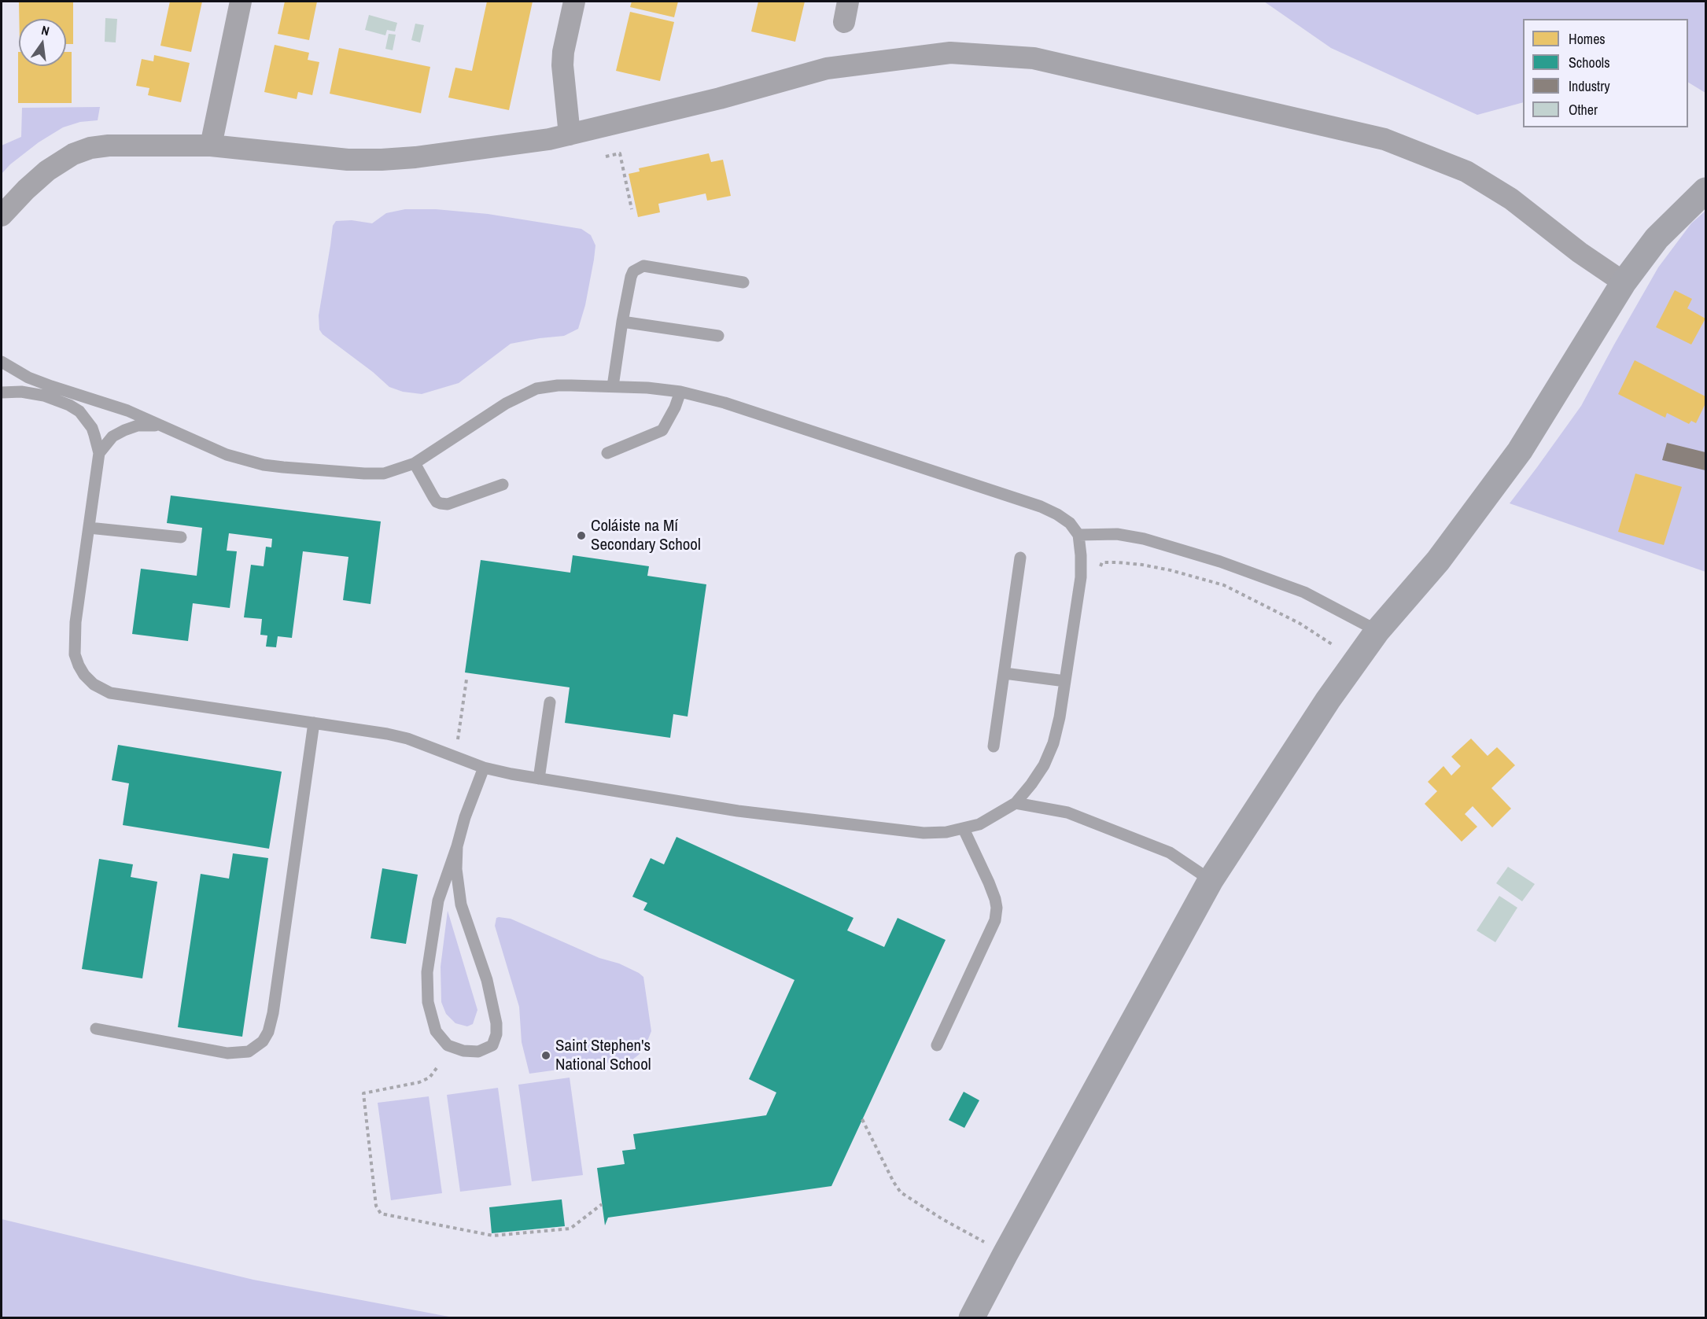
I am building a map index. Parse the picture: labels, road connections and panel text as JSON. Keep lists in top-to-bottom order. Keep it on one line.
{"places":["Coláiste na Mí Secondary School","Saint Stephen's National School"],"legend":["Homes","Schools","Industry","Other"],"north":"top"}
